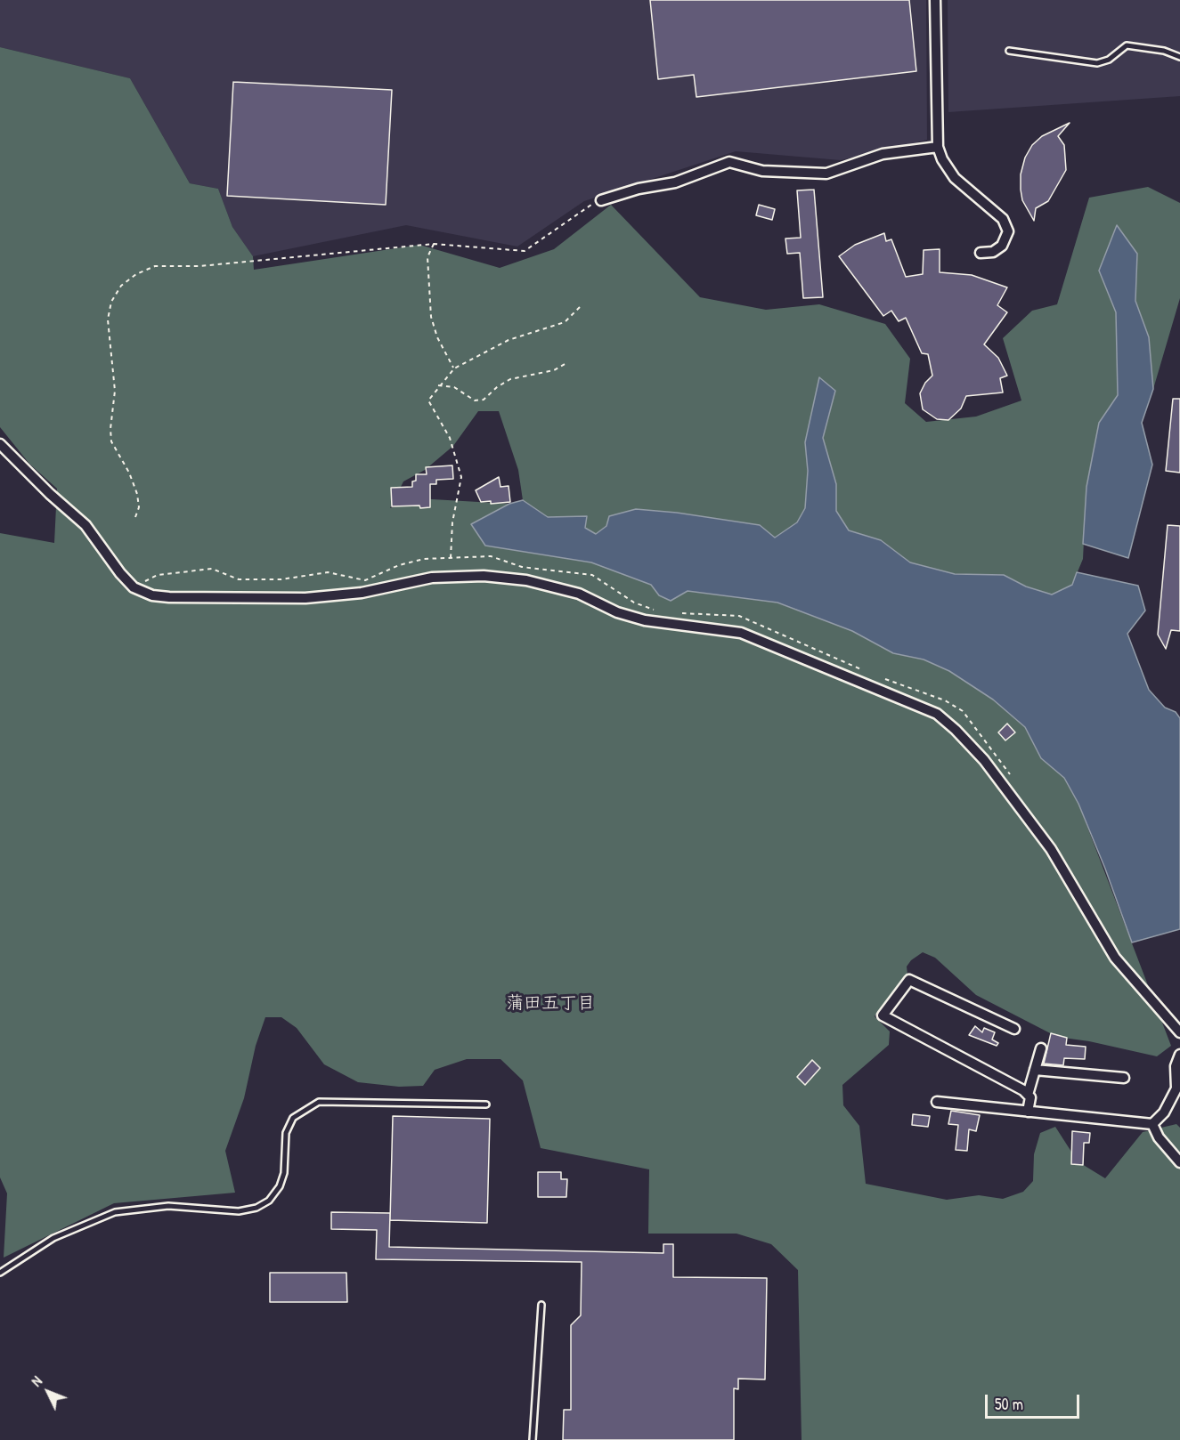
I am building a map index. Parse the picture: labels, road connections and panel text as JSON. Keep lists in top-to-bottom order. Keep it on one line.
{"districts":["蒲田五丁目"],"scale_bar":"50 m","north":"top left"}
